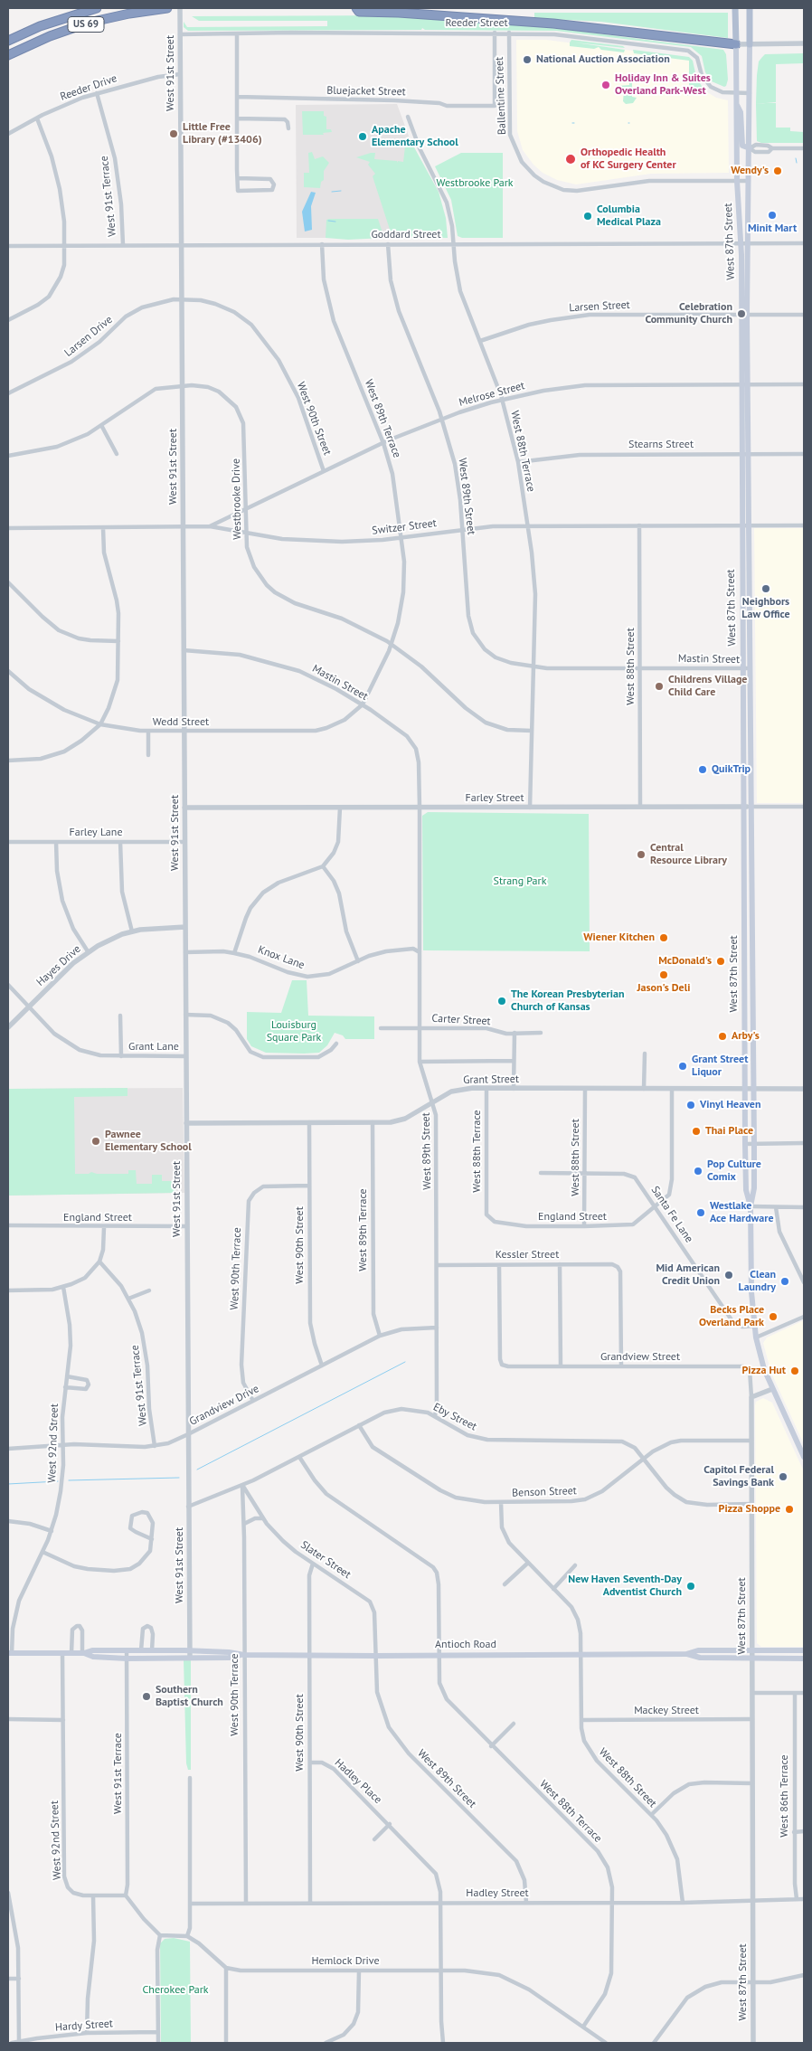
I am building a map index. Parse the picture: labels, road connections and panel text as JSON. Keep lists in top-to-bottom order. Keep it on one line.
{"streets":{"highway":["US 69"],"main road":["West 87th Street","Antioch Road"],"street":["Reeder Street","West 91st Street","Reeder Drive","Bluejacket Street","Ballentine Street","West 91st Terrace","Goddard Street","Larsen Street","Larsen Drive","Melrose Street","West 90th Street","West 89th Terrace","Stearns Street","West 88th Terrace","West 89th Street","Westbrooke Drive","Switzer Street","Mastin Street","West 88th Street","Wedd Street","Farley Street","Farley Lane","Knox Lane","Hayes Drive","Carter Street","Grant Lane","Grant Street","Santa Fe Lane","England Street","Kessler Street","West 90th Terrace","Grandview Street","Grandview Drive","Eby Street","West 92nd Street","Benson Street","Slater Street","Mackey Street","Hadley Place","West 86th Terrace","Hadley Street","Hemlock Drive","Hardy Street"]},"crossings":[["Reeder Street","West 91st Street"],["Reeder Street","Bluejacket Street"],["Reeder Street","Ballentine Street"],["Reeder Street","West 87th Street"],["West 91st Street","Reeder Drive"],["West 91st Street","Goddard Street"],["West 91st Street","Larsen Drive"],["West 91st Street","West 90th Street"],["West 91st Street","Westbrooke Drive"],["West 91st Street","Switzer Street"],["West 91st Street","Mastin Street"],["West 91st Street","Wedd Street"],["West 91st Street","Farley Street"],["West 91st Street","Farley Lane"],["West 91st Street","Knox Lane"],["West 91st Street","Hayes Drive"],["West 91st Street","Grant Lane"],["West 91st Street","Grant Street"],["West 91st Street","England Street"],["West 91st Street","Grandview Drive"],["West 91st Street","Eby Street"],["West 91st Street","Antioch Road"],["Reeder Drive","West 91st Terrace"],["Ballentine Street","West 87th Street"],["West 91st Terrace","Goddard Street"],["West 91st Terrace","Grandview Drive"],["West 91st Terrace","Antioch Road"],["Goddard Street","West 87th Street"],["Goddard Street","West 89th Terrace"],["Goddard Street","West 88th Terrace"],["Goddard Street","West 89th Street"],["West 87th Street","Larsen Street"],["West 87th Street","Melrose Street"],["West 87th Street","Stearns Street"],["West 87th Street","Switzer Street"],["West 87th Street","Mastin Street"],["West 87th Street","Farley Street"],["West 87th Street","Grant Street"],["West 87th Street","Santa Fe Lane"],["West 87th Street","Grandview Street"],["West 87th Street","Antioch Road"],["West 87th Street","Mackey Street"],["West 87th Street","Hadley Street"],["Larsen Street","West 88th Terrace"],["Larsen Drive","West 90th Street"],["Melrose Street","West 90th Street"],["Melrose Street","West 89th Terrace"],["Melrose Street","West 88th Terrace"],["Melrose Street","West 89th Street"],["Melrose Street","Westbrooke Drive"],["Melrose Street","Switzer Street"],["West 90th Street","Grant Street"],["West 90th Street","West 90th Terrace"],["West 90th Street","Grandview Drive"],["West 90th Street","Slater Street"],["West 90th Street","Antioch Road"],["West 90th Street","Hadley Place"],["West 90th Street","Hadley Street"],["West 89th Terrace","Westbrooke Drive"],["West 89th Terrace","Switzer Street"],["West 89th Terrace","Mastin Street"],["West 89th Terrace","Wedd Street"],["West 89th Terrace","Grant Street"],["West 89th Terrace","Grandview Drive"],["Stearns Street","West 88th Terrace"],["West 88th Terrace","West 89th Street"],["West 88th Terrace","Westbrooke Drive"],["West 88th Terrace","Switzer Street"],["West 88th Terrace","Mastin Street"],["West 88th Terrace","Farley Street"],["West 88th Terrace","Grant Street"],["West 88th Terrace","England Street"],["West 88th Terrace","Antioch Road"],["West 88th Terrace","Hadley Street"],["West 89th Street","Switzer Street"],["West 89th Street","Mastin Street"],["West 89th Street","Farley Street"],["West 89th Street","Knox Lane"],["West 89th Street","Carter Street"],["West 89th Street","Grant Street"],["West 89th Street","Kessler Street"],["West 89th Street","Grandview Drive"],["West 89th Street","Eby Street"],["West 89th Street","Slater Street"],["West 89th Street","Antioch Road"],["West 89th Street","Hadley Street"],["Westbrooke Drive","Switzer Street"],["Switzer Street","West 88th Street"],["Mastin Street","West 88th Street"],["Mastin Street","Wedd Street"],["Mastin Street","Farley Street"],["West 88th Street","Farley Street"],["West 88th Street","Grant Street"],["West 88th Street","Santa Fe Lane"],["West 88th Street","England Street"],["West 88th Street","Benson Street"],["West 88th Street","Antioch Road"],["West 88th Street","Mackey Street"],["West 88th Street","Hadley Street"],["Hayes Drive","Grant Lane"],["Grant Street","England Street"],["Santa Fe Lane","England Street"],["Kessler Street","Grandview Street"],["West 90th Terrace","Grandview Drive"],["West 90th Terrace","Eby Street"],["West 90th Terrace","Slater Street"],["West 90th Terrace","Antioch Road"],["West 90th Terrace","Hadley Street"],["Grandview Drive","West 92nd Street"],["Eby Street","Benson Street"],["Eby Street","Slater Street"],["West 92nd Street","Antioch Road"],["Slater Street","Antioch Road"],["Hadley Place","Hadley Street"],["West 86th Terrace","Hadley Street"]],"parks":["Westbrooke Park","Strang Park","Louisburg Square Park","Cherokee Park"],"places":["National Auction Association","Holiday Inn & Suites Overland Park-West","Little Free Library (#13406)","Apache Elementary School","Orthopedic Health of KC Surgery Center","Wendy's","Minit Mart","Columbia Medical Plaza","Celebration Community Church","Neighbors Law Office","Childrens Village Child Care","QuikTrip","Central Resource Library","Wiener Kitchen","McDonald's","Jason's Deli","The Korean Presbyterian Church of Kansas","Arby's","Grant Street Liquor","Vinyl Heaven","Thai Place","Pawnee Elementary School","Pop Culture Comix","Westlake Ace Hardware","Mid American Credit Union","Clean Laundry","Becks Place Overland Park","Pizza Hut","Capitol Federal Savings Bank","Pizza Shoppe","New Haven Seventh-Day Adventist Church","Southern Baptist Church"]}
